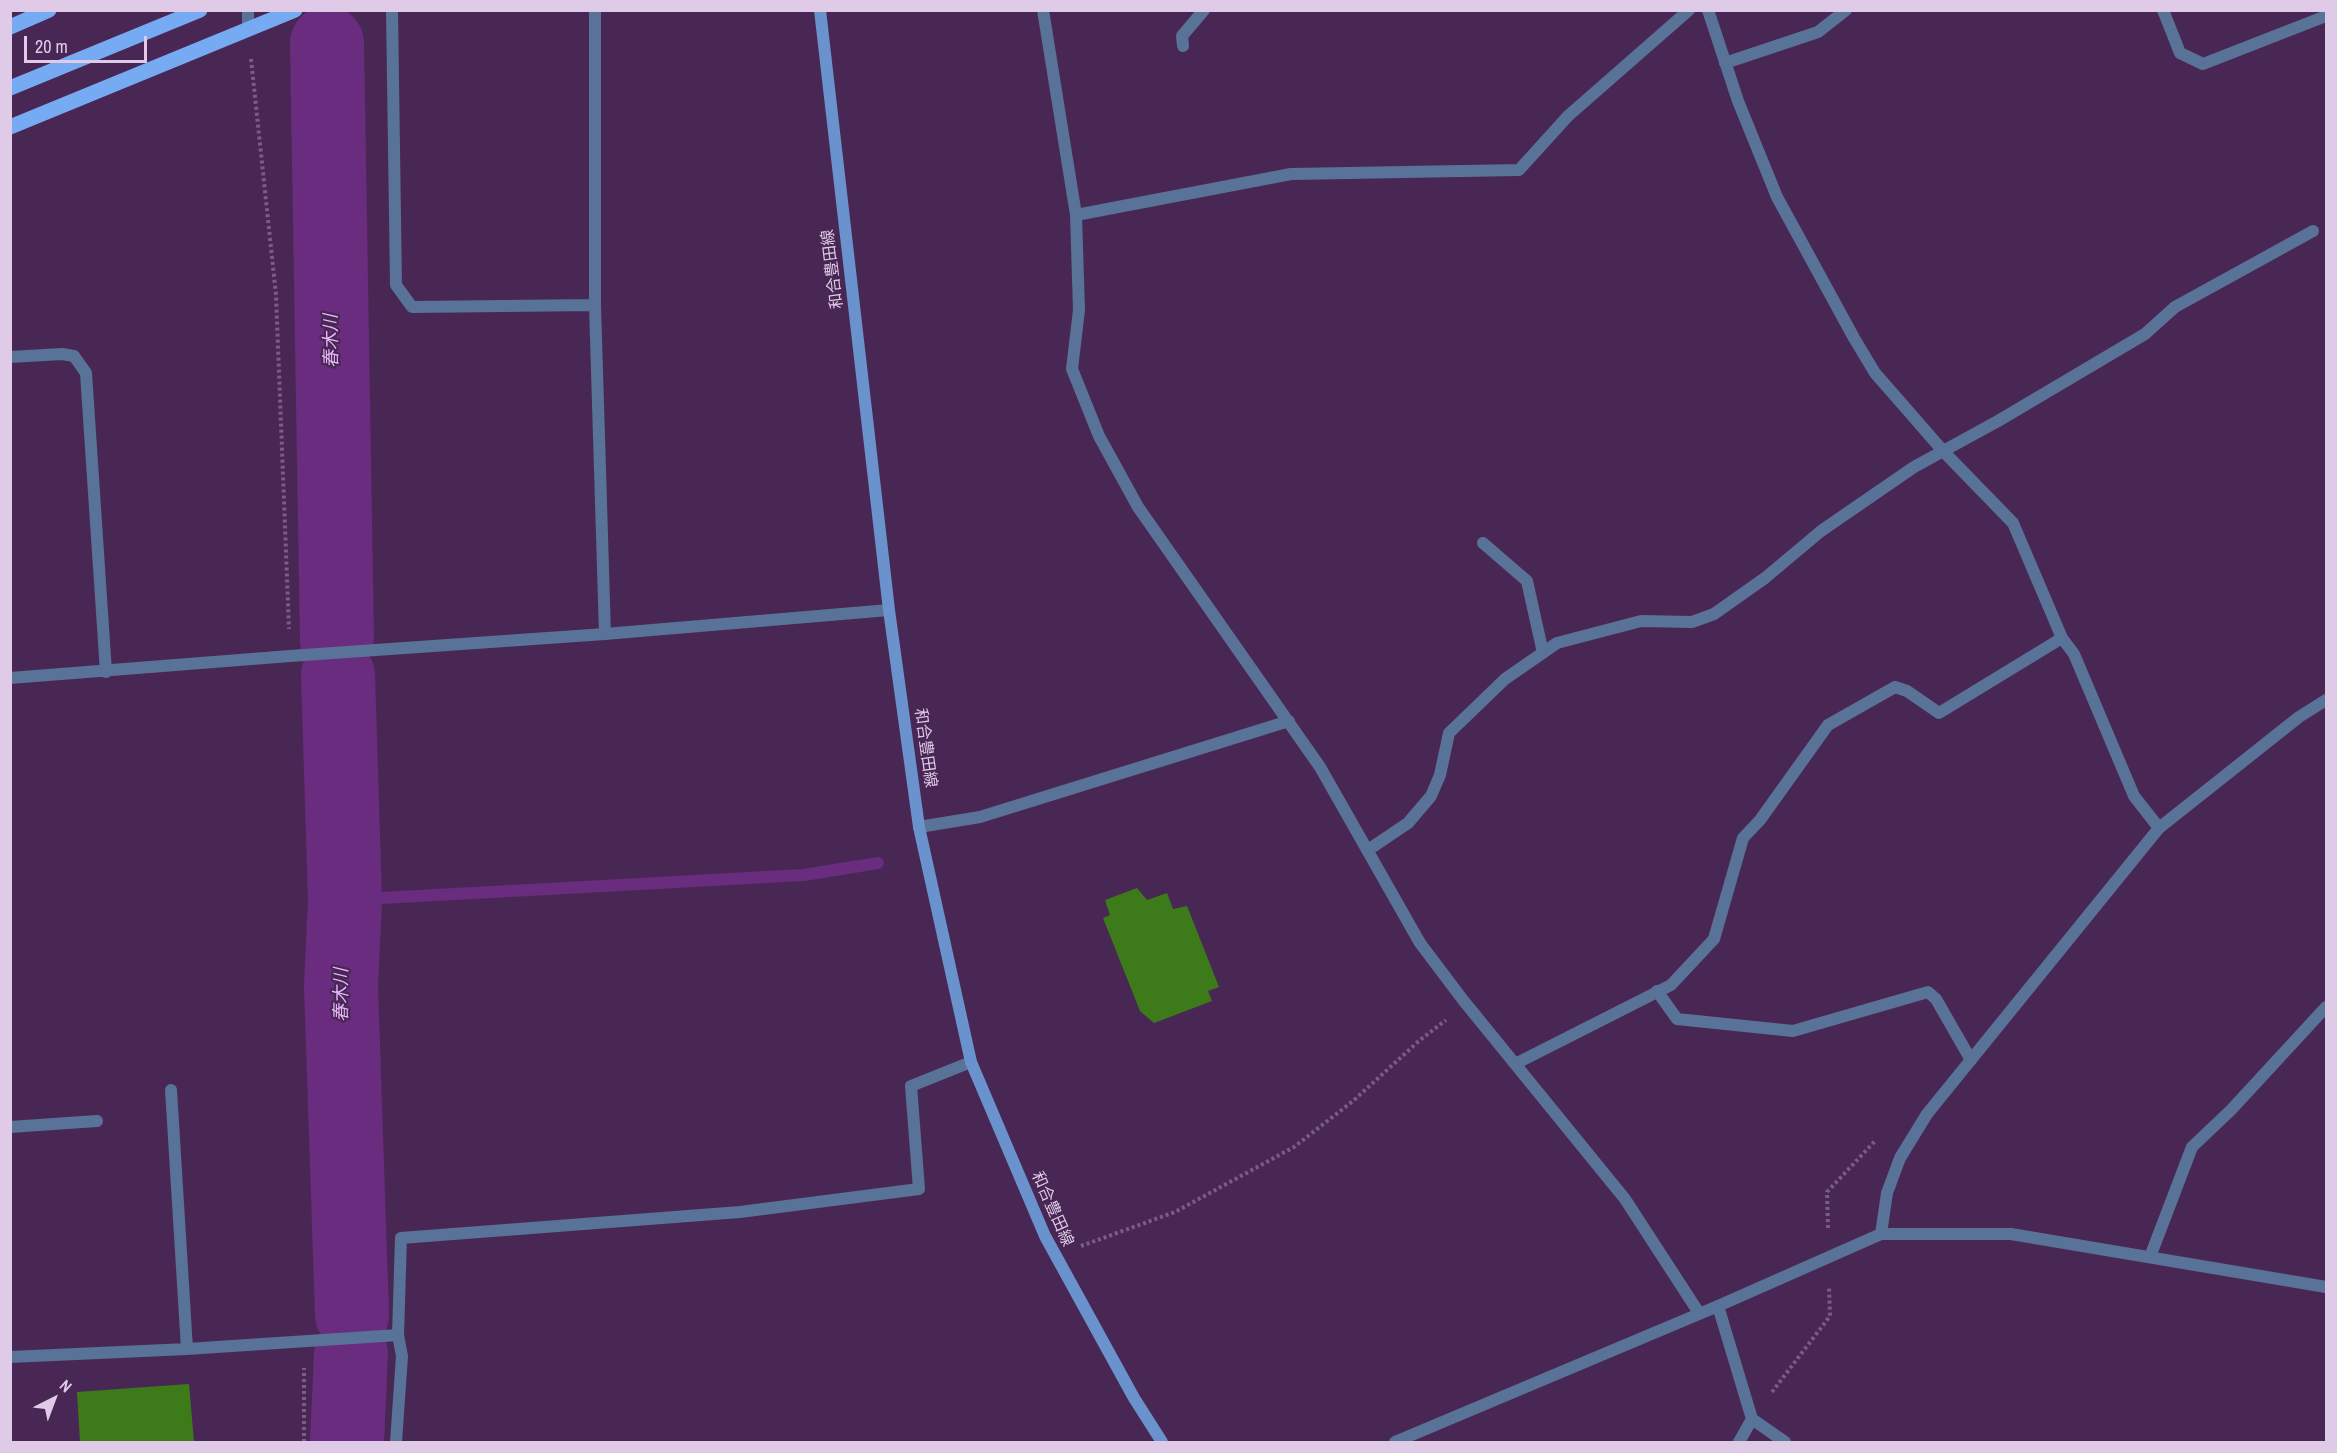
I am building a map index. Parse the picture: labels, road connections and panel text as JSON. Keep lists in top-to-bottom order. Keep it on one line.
{"streets":{"main road":["和合豊田線"]},"water":["春木川"],"scale_bar":"20 m","north":"top right"}
